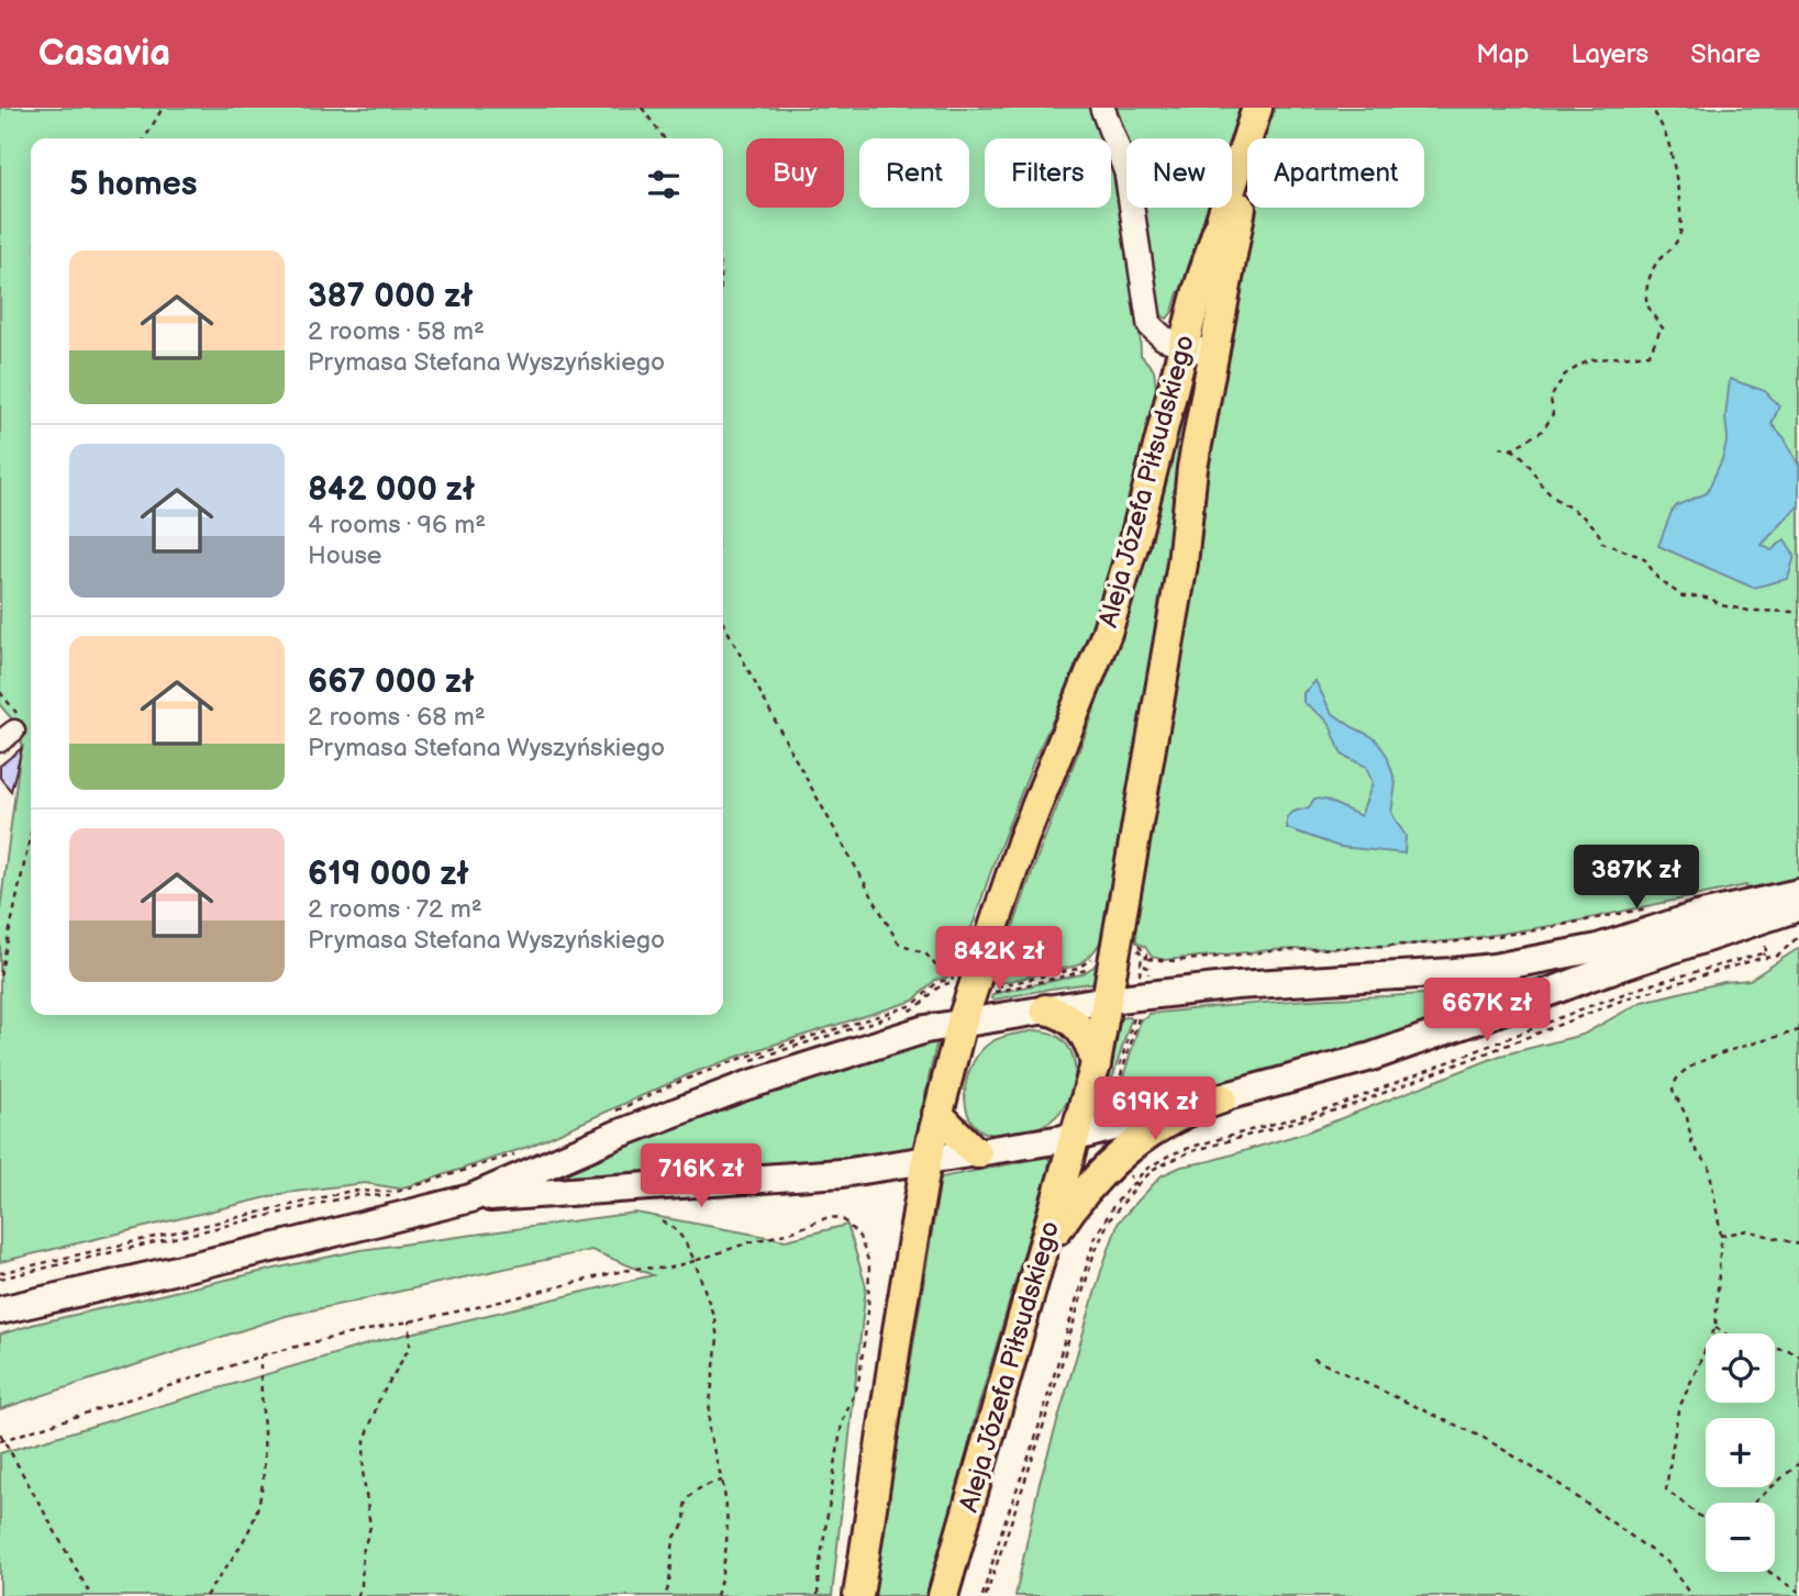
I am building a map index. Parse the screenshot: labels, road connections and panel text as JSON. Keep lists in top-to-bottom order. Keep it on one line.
{"streets":{"main road":["Aleja Józefa Piłsudskiego"]},"page":{"header":"Casavia","nav":["Map","Layers","Share"],"chip":["Buy","Rent","Filters","New","Apartment"],"heading":"5 homes","list":[{"name":"387 000 zł","note":"2 rooms · 58 m² · Prymasa Stefana Wyszyńskiego"},{"name":"842 000 zł","note":"4 rooms · 96 m² · House"},{"name":"667 000 zł","note":"2 rooms · 68 m² · Prymasa Stefana Wyszyńskiego"},{"name":"619 000 zł","note":"2 rooms · 72 m² · Prymasa Stefana Wyszyńskiego"}],"price":["387K zł","842K zł","667K zł","619K zł","716K zł"],"map_buttons":["+","−"]}}
